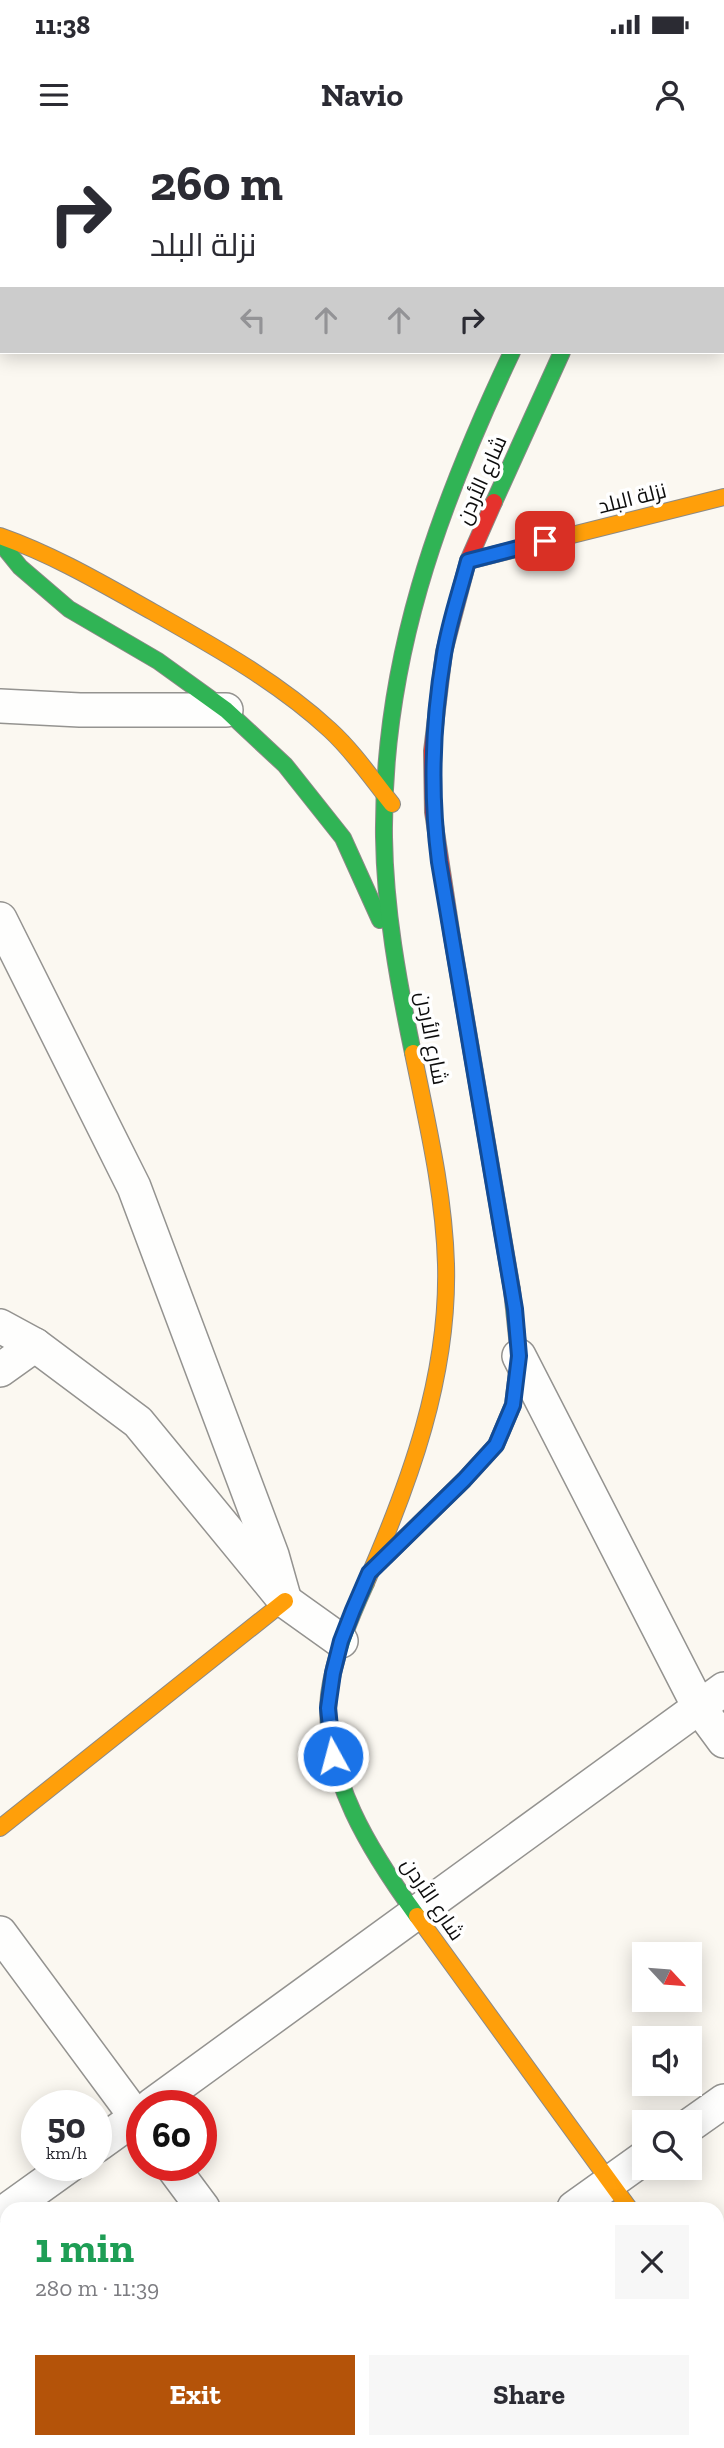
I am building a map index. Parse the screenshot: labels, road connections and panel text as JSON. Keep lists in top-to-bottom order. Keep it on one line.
{"streets":{"main road":["شارع الأردن","نزلة البلد"]},"crossings":[["شارع الأردن","نزلة البلد"]],"north":"bottom right","page":{"status":"11:38","header":"Navio","turn":["260 m","نزلة البلد"],"speed":"50 km/h","limit":"60","heading":["1 min","280 m · 11:39"],"buttons":["Exit","Share"]}}
